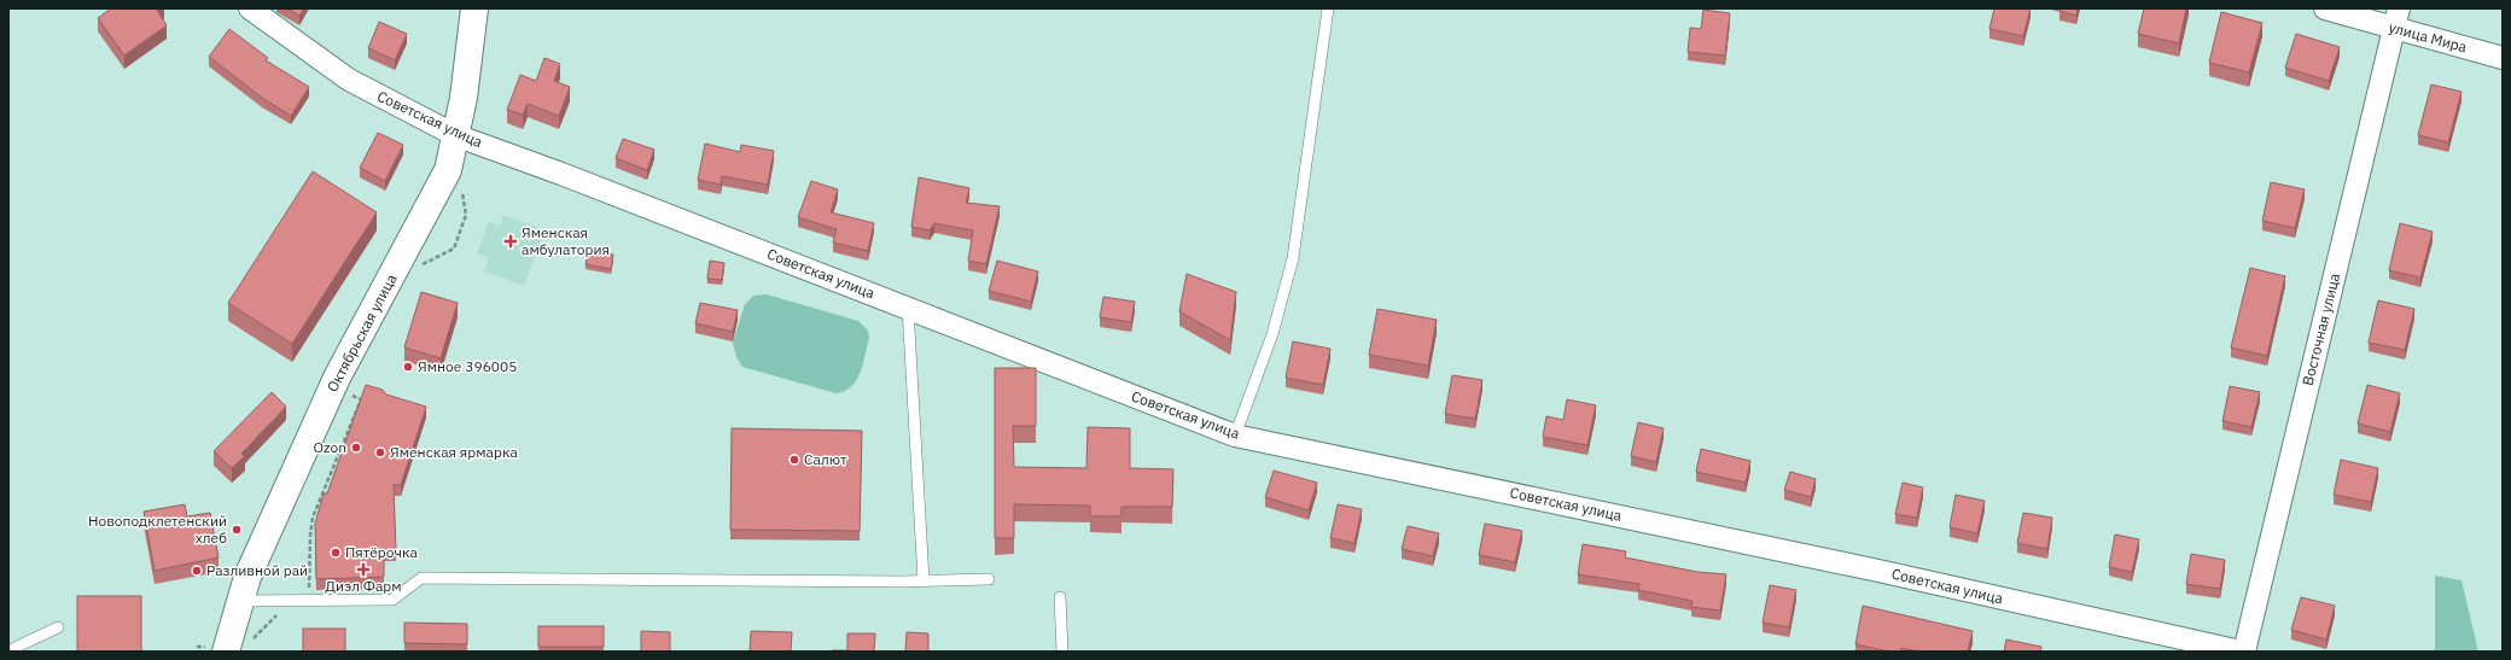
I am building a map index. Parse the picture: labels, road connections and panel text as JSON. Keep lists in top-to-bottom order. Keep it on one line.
{"streets":{"street":["улица Мира","Советская улица","Восточная улица","Октябрьская улица"]},"crossings":[["улица Мира","Восточная улица"],["Советская улица","Восточная улица"],["Советская улица","Октябрьская улица"]],"places":{"health":["Яменская амбулатория","Диэл Фарм"],"other":["Ямное 396005","Ozon","Яменская ярмарка","Салют","Новоподклетенский хлеб","Пятёрочка","Разливной рай"]}}
